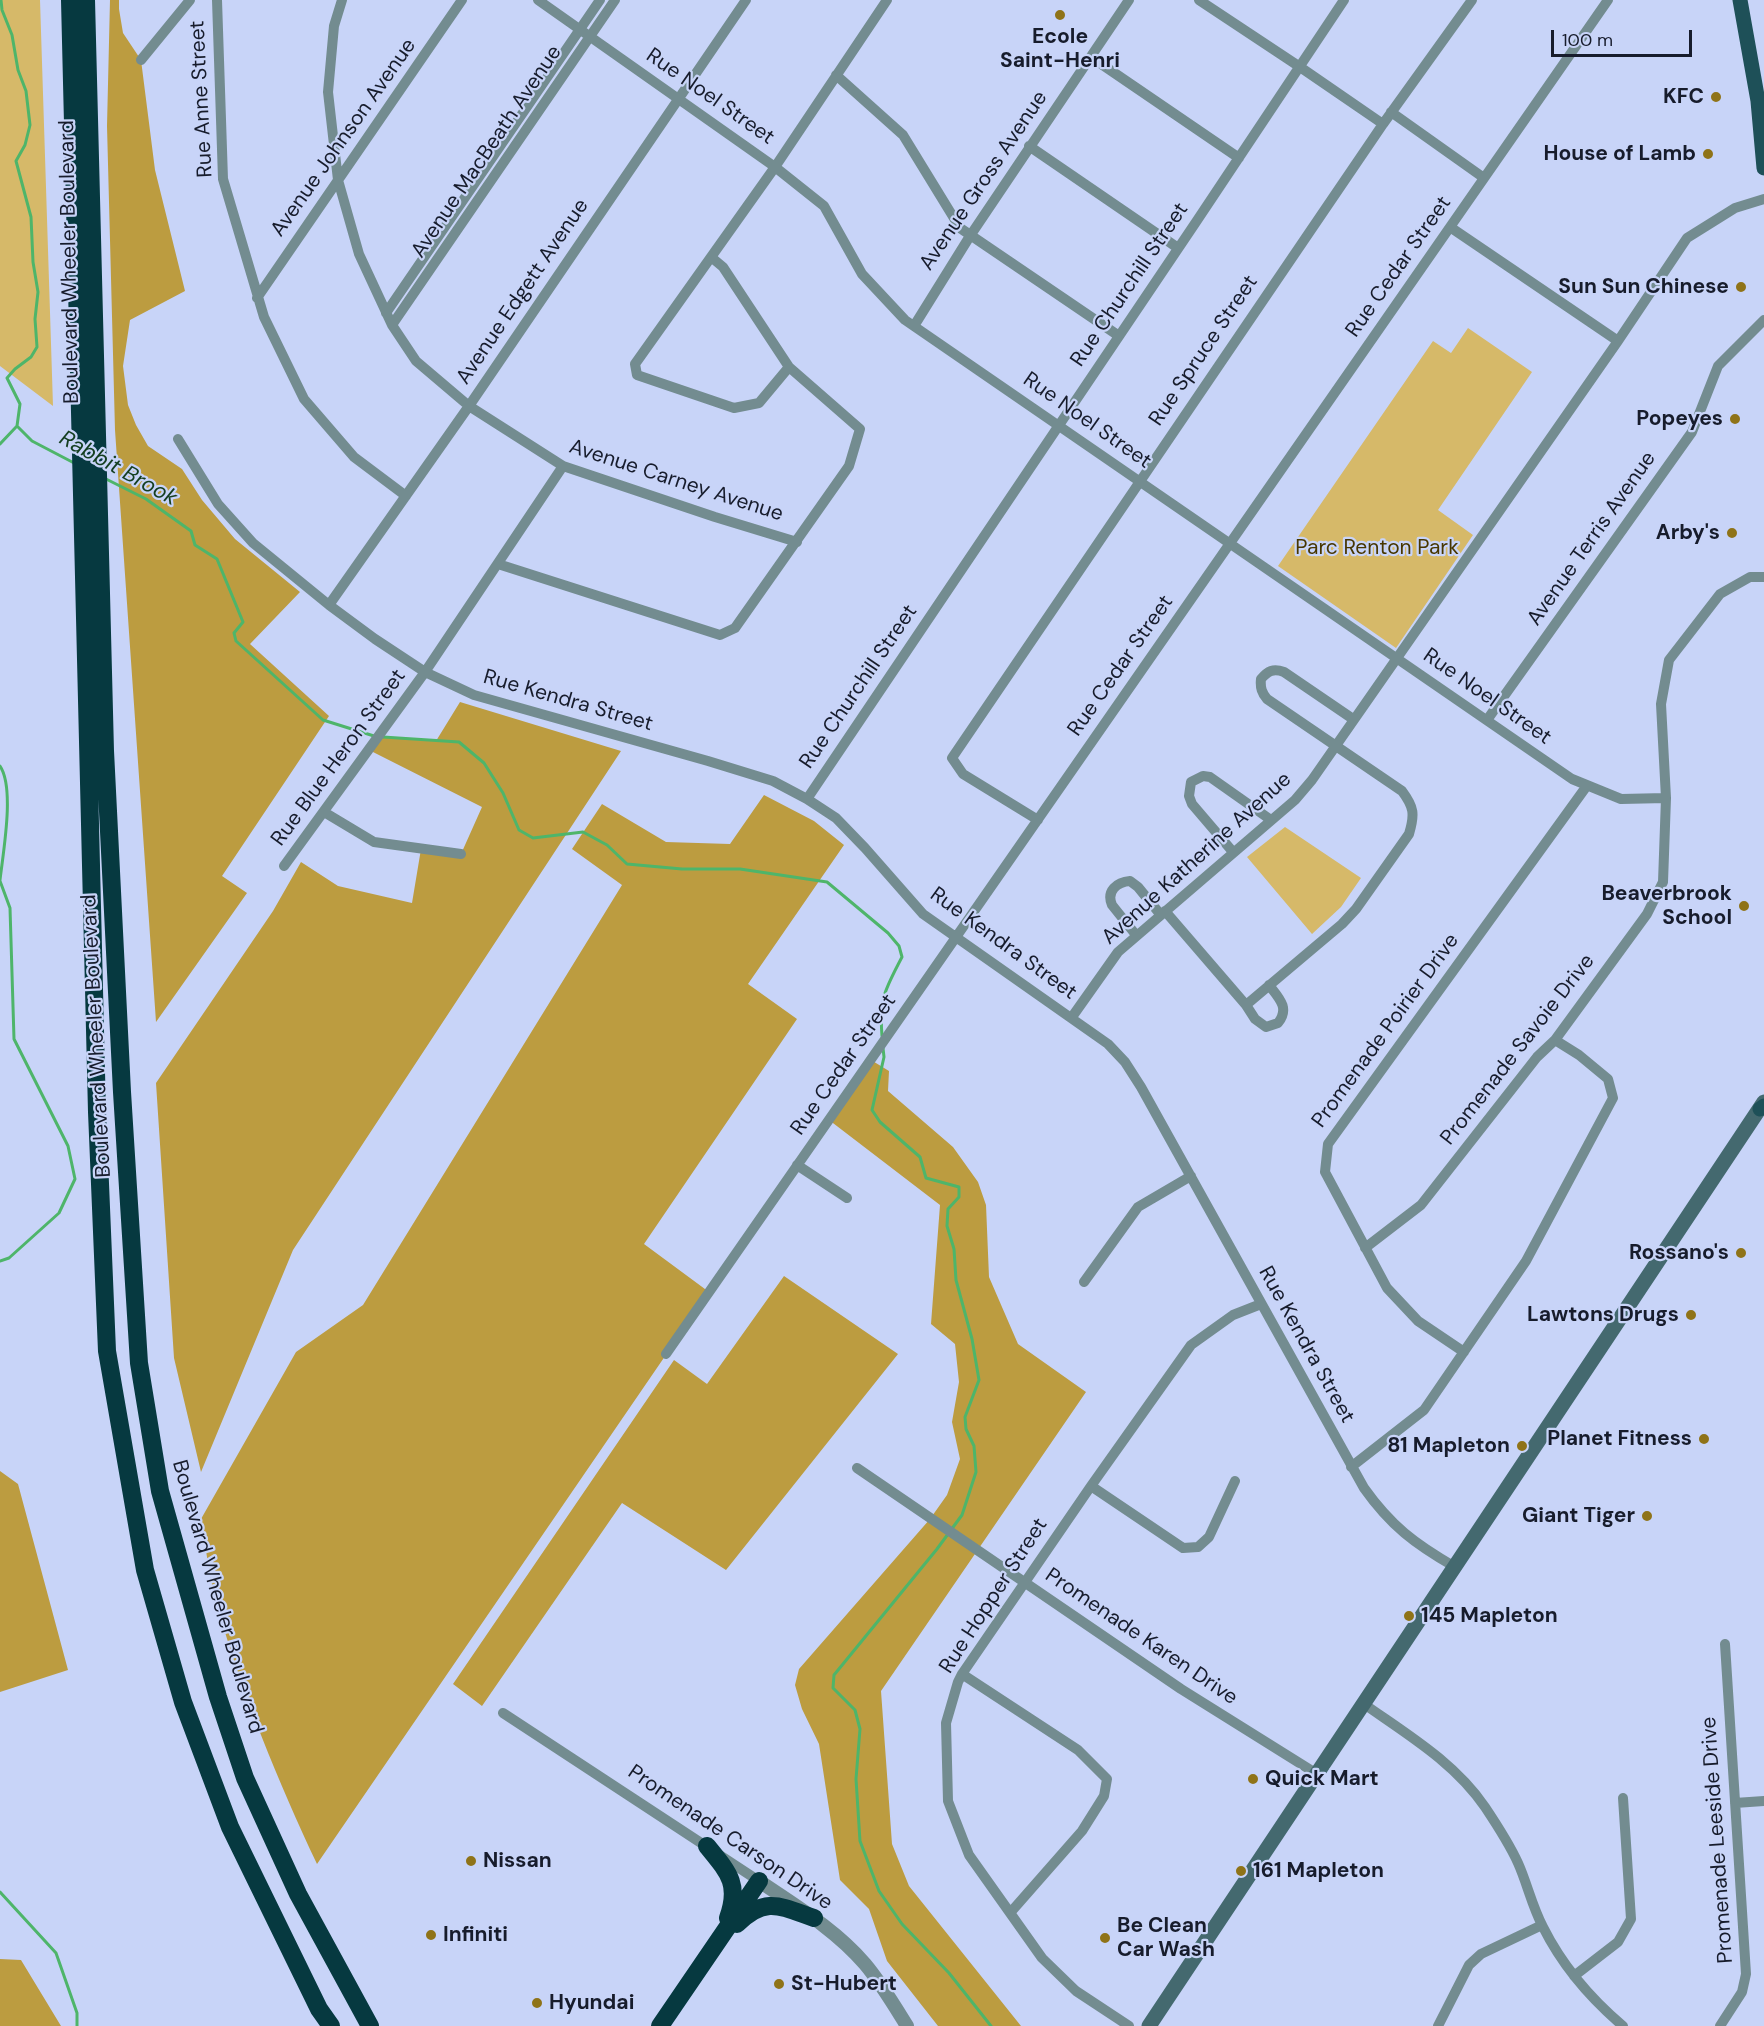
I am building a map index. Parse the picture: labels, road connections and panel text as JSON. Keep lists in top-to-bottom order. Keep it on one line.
{"streets":{"highway":["Boulevard Wheeler Boulevard"],"street":["Rue Noel Street","Rue Anne Street","Avenue Johnson Avenue","Avenue MacBeath Avenue","Avenue Gross Avenue","Rue Cedar Street","Rue Churchill Street","Avenue Edgett Avenue","Rue Spruce Street","Avenue Carney Avenue","Avenue Terris Avenue","Rue Kendra Street","Rue Blue Heron Street","Avenue Katherine Avenue","Promenade Poirier Drive","Promenade Savoie Drive","Rue Hopper Street","Promenade Karen Drive","Promenade Carson Drive","Promenade Leeside Drive"]},"crossings":[["Rue Noel Street","Avenue MacBeath Avenue"],["Rue Noel Street","Avenue Gross Avenue"],["Rue Noel Street","Rue Cedar Street"],["Rue Noel Street","Rue Churchill Street"],["Rue Noel Street","Avenue Edgett Avenue"],["Rue Noel Street","Rue Spruce Street"],["Rue Noel Street","Avenue Terris Avenue"],["Rue Noel Street","Avenue Katherine Avenue"],["Rue Noel Street","Promenade Poirier Drive"],["Rue Noel Street","Promenade Savoie Drive"],["Rue Anne Street","Avenue Johnson Avenue"],["Rue Anne Street","Avenue Edgett Avenue"],["Avenue Johnson Avenue","Avenue Carney Avenue"],["Avenue MacBeath Avenue","Avenue Carney Avenue"],["Rue Cedar Street","Rue Spruce Street"],["Rue Cedar Street","Rue Kendra Street"],["Rue Churchill Street","Rue Kendra Street"],["Avenue Edgett Avenue","Avenue Carney Avenue"],["Avenue Edgett Avenue","Rue Kendra Street"],["Avenue Carney Avenue","Rue Blue Heron Street"],["Rue Kendra Street","Rue Blue Heron Street"],["Rue Kendra Street","Avenue Katherine Avenue"],["Rue Kendra Street","Rue Hopper Street"],["Promenade Poirier Drive","Promenade Savoie Drive"],["Rue Hopper Street","Promenade Karen Drive"]],"water":["Rabbit Brook"],"parks":["Parc Renton Park"],"places":["Ecole Saint-Henri","KFC","House of Lamb","Sun Sun Chinese","Popeyes","Arby's","Beaverbrook School","Rossano's","Lawtons Drugs","Planet Fitness","81 Mapleton","Giant Tiger","145 Mapleton","Quick Mart","Nissan","161 Mapleton","Infiniti","Be Clean Car Wash","St-Hubert","Hyundai"],"scale_bar":"100 m"}
